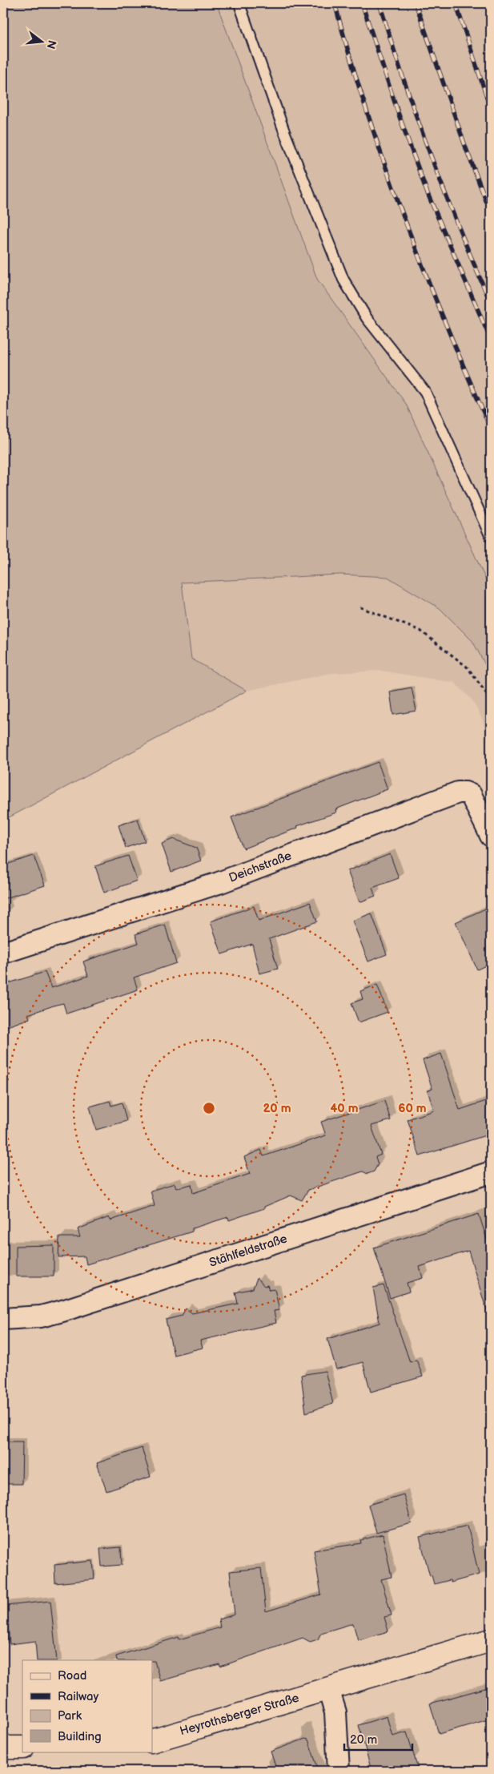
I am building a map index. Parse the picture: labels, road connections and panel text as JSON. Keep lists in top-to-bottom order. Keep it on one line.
{"streets":{"street":["Deichstraße","Stählfeldstraße","Heyrothsberger Straße"]},"legend":["Road","Railway","Park","Building"],"scale_bar":"20 m","north":"right","rings":["20 m","40 m","60 m"]}
